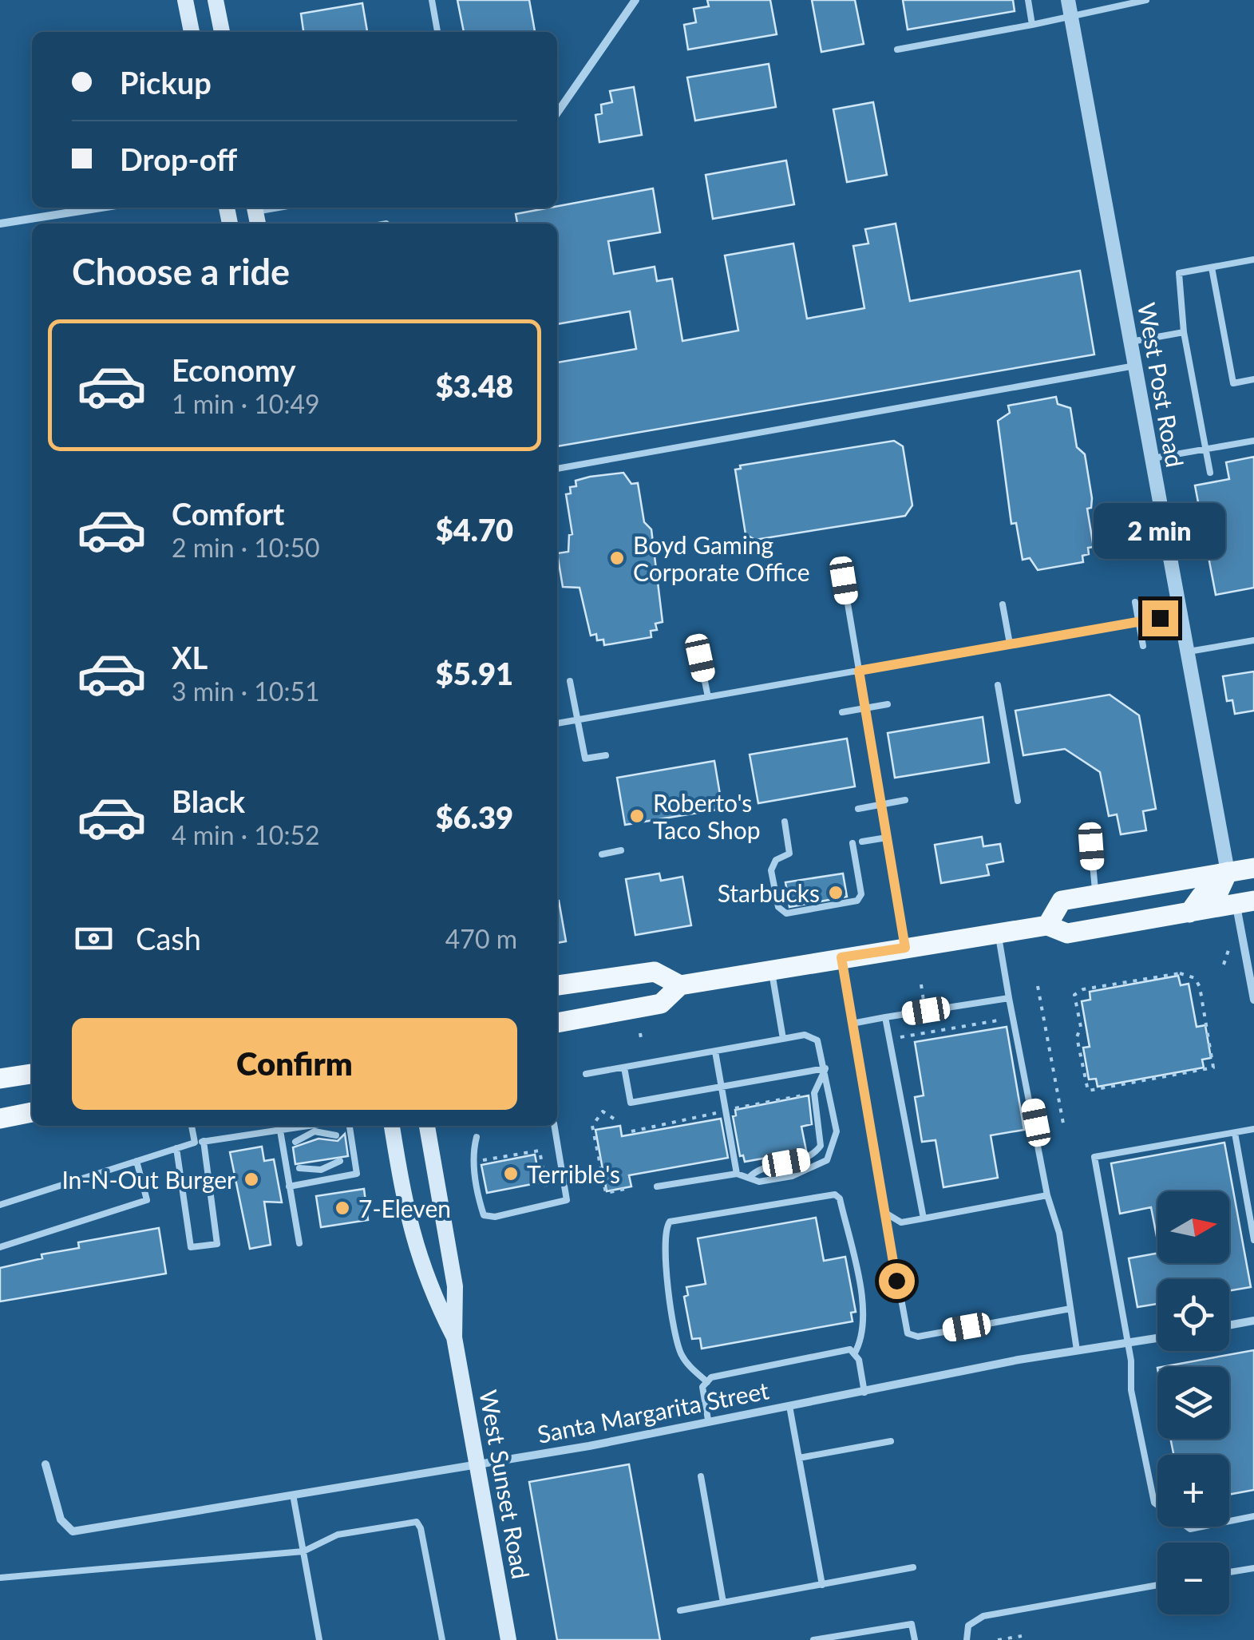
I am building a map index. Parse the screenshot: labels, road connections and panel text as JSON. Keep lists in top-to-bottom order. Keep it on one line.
{"streets":{"main road":["West Sunset Road"],"street":["West Post Road","Santa Margarita Street"]},"crossings":[["Santa Margarita Street","West Sunset Road"]],"places":["Boyd Gaming Corporate Office","Roberto's Taco Shop","Starbucks","Terrible's","In-N-Out Burger","7-Eleven"],"north":"right","page":{"banner":["Pickup","Drop-off"],"heading":"Choose a ride","list":[{"name":"Economy","note":"1 min · 10:49","value":"$3.48"},{"name":"Comfort","note":"2 min · 10:50","value":"$4.70"},{"name":"XL","note":"3 min · 10:51","value":"$5.91"},{"name":"Black","note":"4 min · 10:52","value":"$6.39"}],"bubble":"2 min","pay":["Cash","470 m"],"buttons":"Confirm","map_buttons":["+","−"]}}
